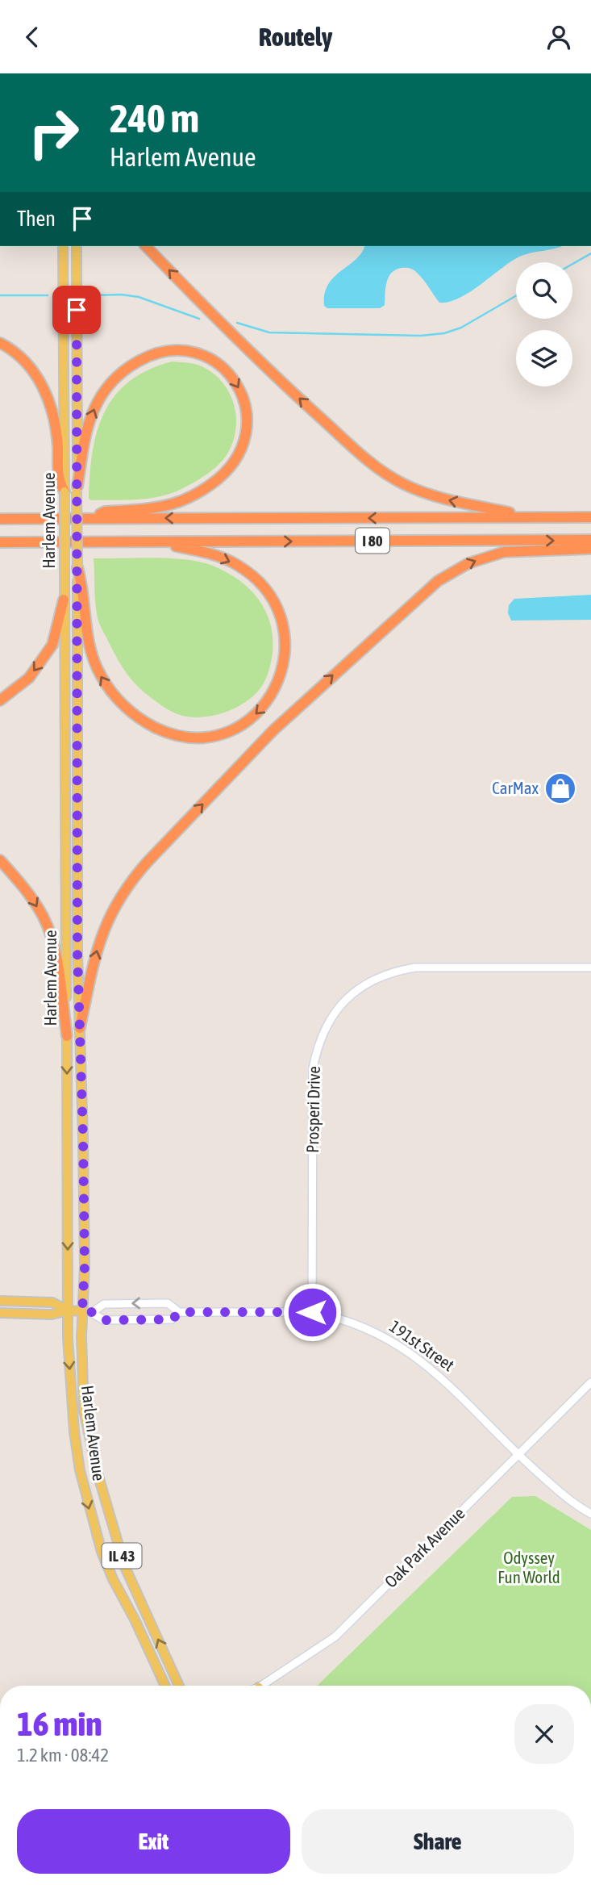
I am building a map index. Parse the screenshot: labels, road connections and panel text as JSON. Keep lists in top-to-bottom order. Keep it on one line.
{"streets":{"highway":["I 80"],"main road":["Harlem Avenue","191st Street","IL 43"],"street":["Prosperi Drive","Oak Park Avenue"]},"crossings":[["Harlem Avenue","191st Street"],["Prosperi Drive","191st Street"],["191st Street","Oak Park Avenue"]],"parks":["Odyssey Fun World"],"places":{"shop":["CarMax"]},"page":{"header":"Routely","turn":["240 m","Harlem Avenue"],"then":"Then","heading":["16 min","1.2 km · 08:42"],"buttons":["Exit","Share"]}}
